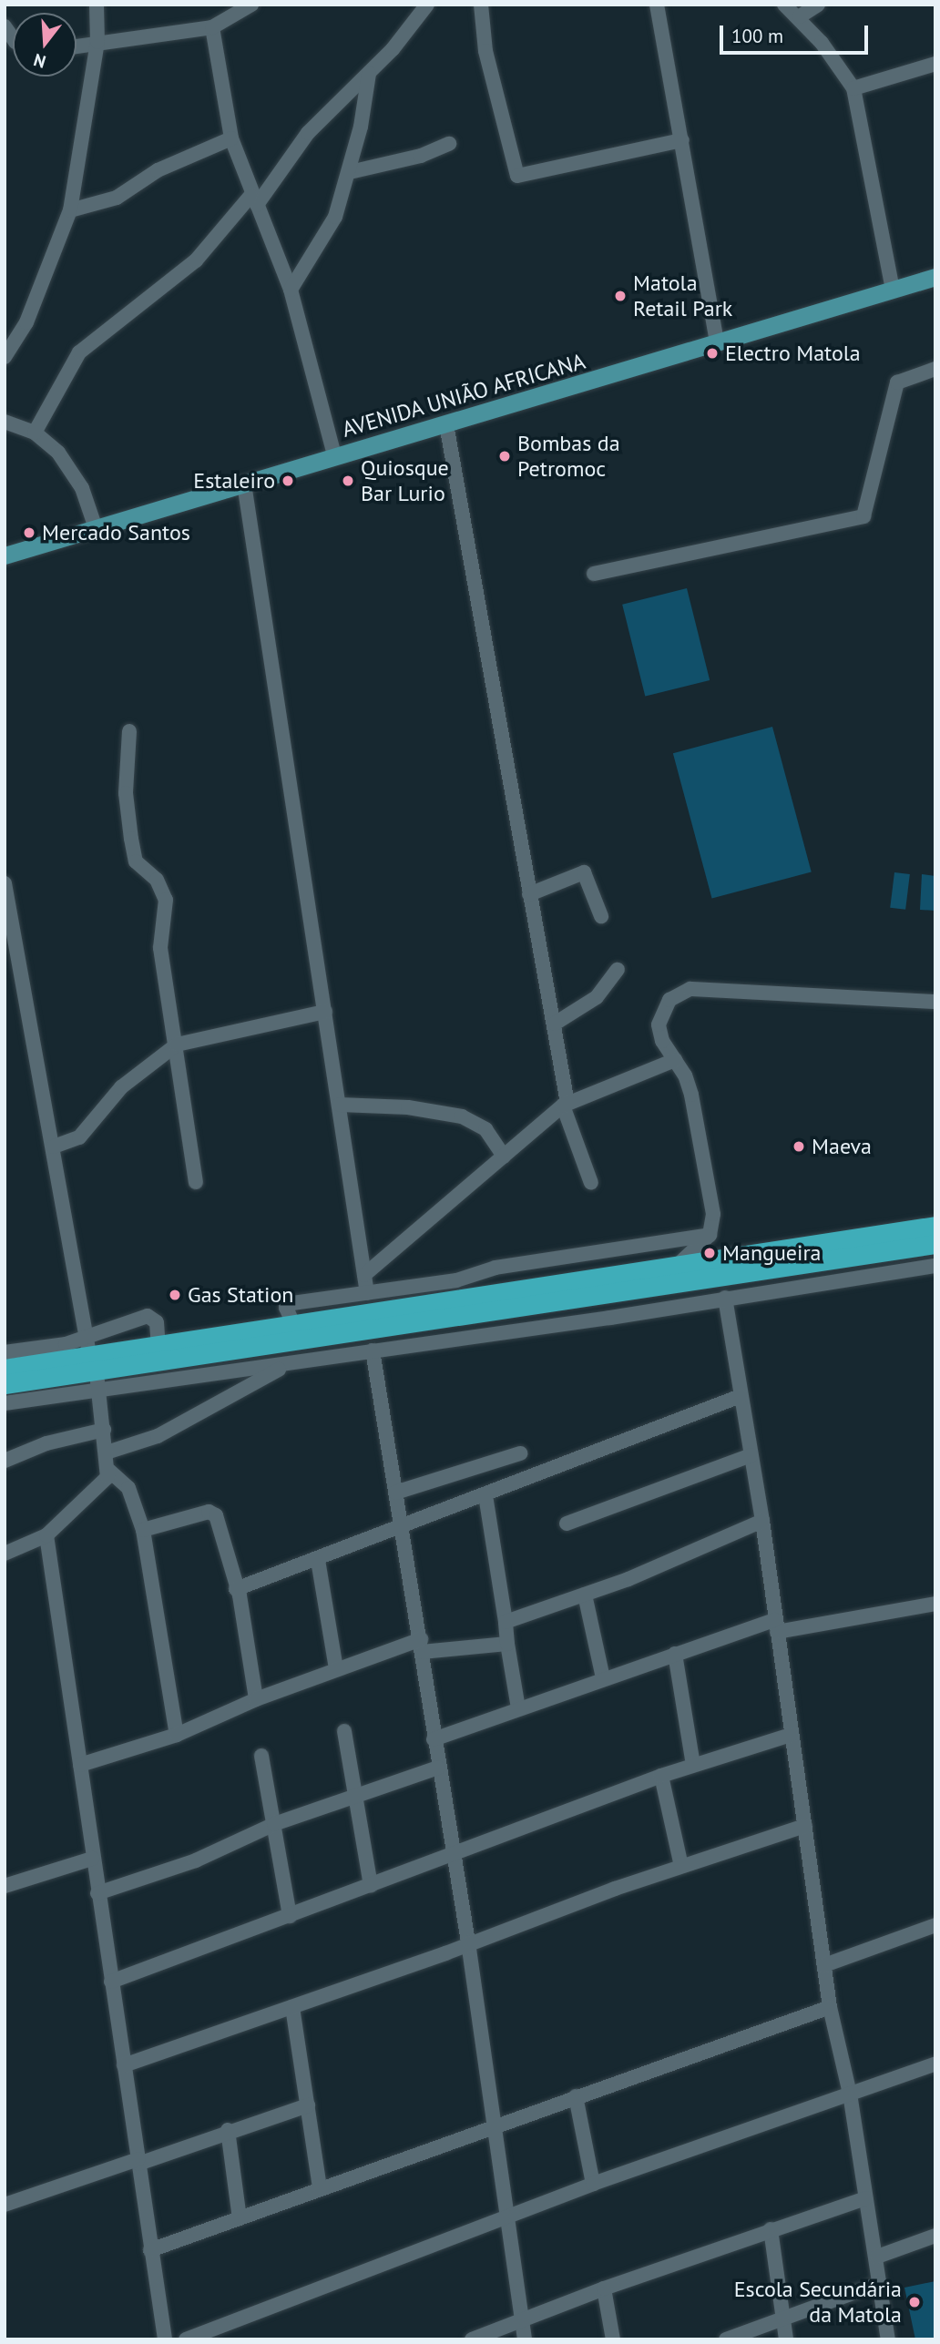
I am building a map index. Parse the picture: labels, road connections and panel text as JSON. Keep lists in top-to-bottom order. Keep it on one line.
{"streets":{"main road":["AVENIDA UNIÃO AFRICANA"]},"places":["Matola Retail Park","Electro Matola","Bombas da Petromoc","Estaleiro","Quiosque Bar Lurio","Mercado Santos","Maeva","Mangueira","Gas Station","Escola Secundária da Matola"],"scale_bar":"100 m","north":"bottom"}
